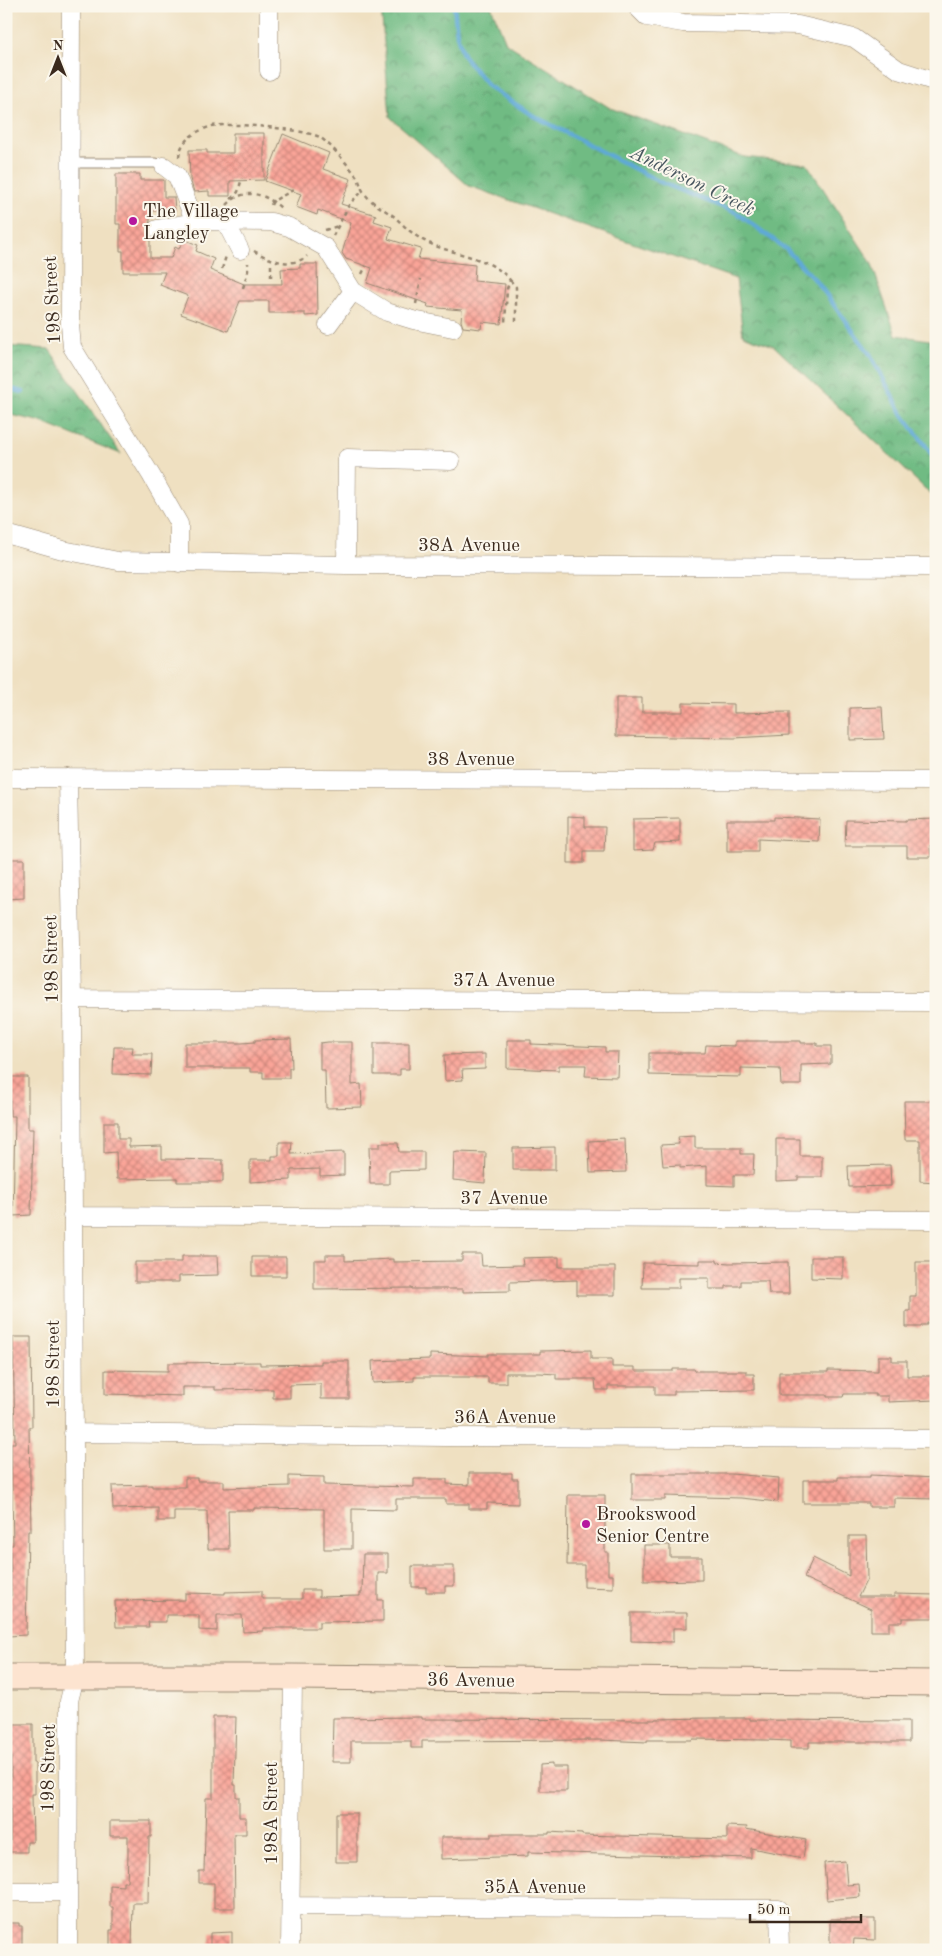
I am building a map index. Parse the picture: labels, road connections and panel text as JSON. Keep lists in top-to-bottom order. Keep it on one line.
{"streets":{"main road":["36 Avenue"],"street":["198 Street","38A Avenue","38 Avenue","37A Avenue","37 Avenue","36A Avenue","198A Street","35A Avenue"]},"crossings":[["198 Street","38A Avenue"],["198 Street","38 Avenue"],["198 Street","37A Avenue"],["198 Street","37 Avenue"],["198 Street","36A Avenue"],["198 Street","36 Avenue"],["36 Avenue","198A Street"],["198A Street","35A Avenue"]],"water":["Anderson Creek"],"places":["The Village Langley","Brookswood Senior Centre"],"scale_bar":"50 m","north":"top"}
